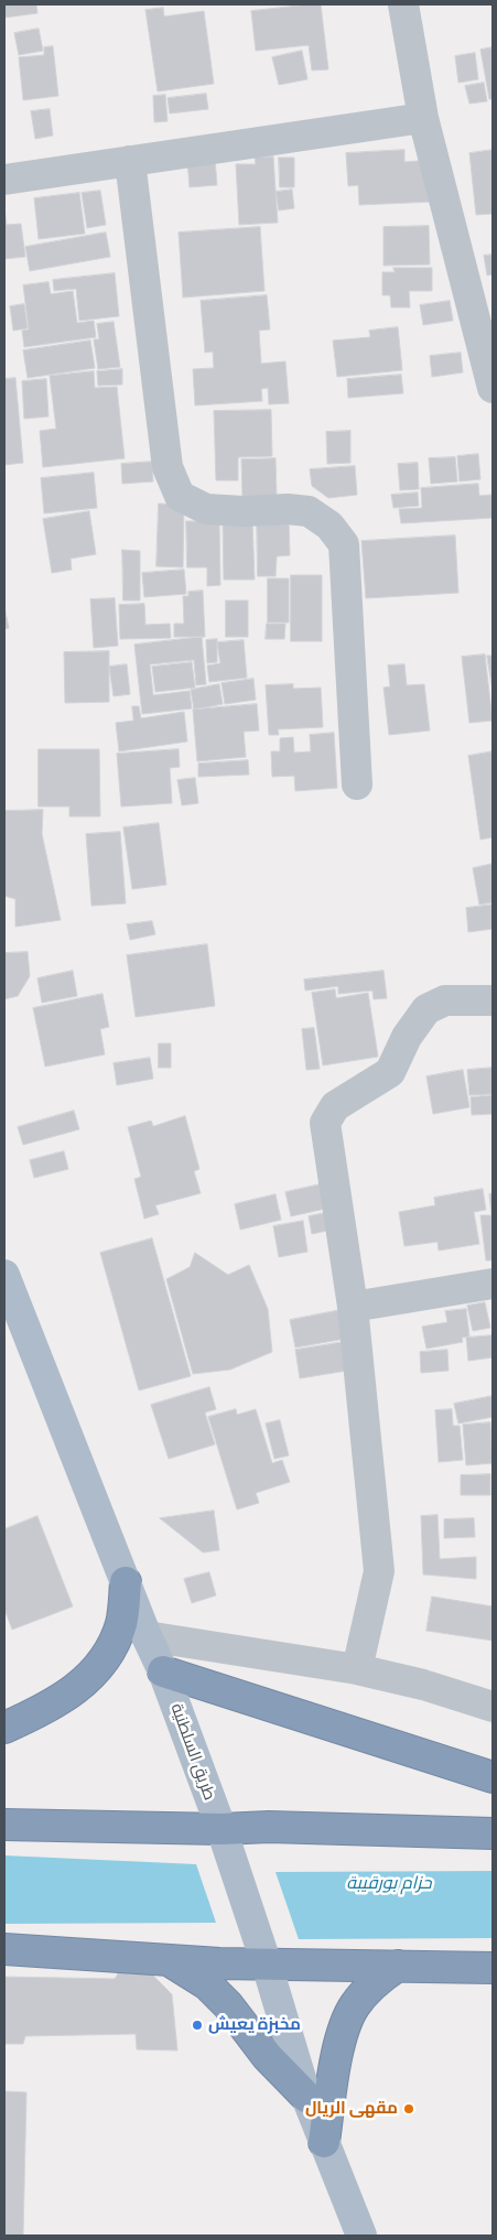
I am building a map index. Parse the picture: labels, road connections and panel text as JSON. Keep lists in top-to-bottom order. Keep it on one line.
{"streets":{"main road":["طريق السلطنية"]},"water":["حزام بورقيبة"],"places":["مخبزة يعيش","مقهى الريال"]}
